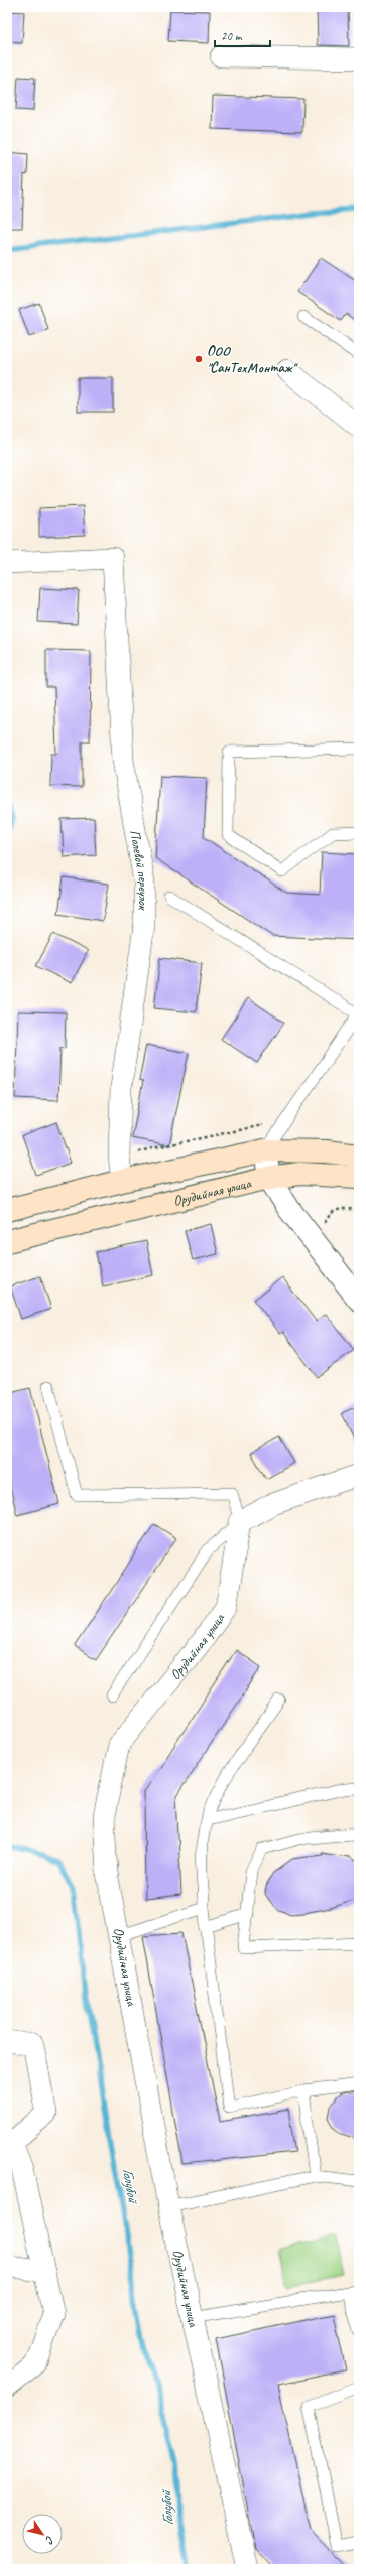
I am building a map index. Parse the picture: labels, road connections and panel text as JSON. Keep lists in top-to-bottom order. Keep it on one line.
{"streets":{"main road":["Орудийная улица"],"street":["Полевой переулок"]},"crossings":[["Полевой переулок","Орудийная улица"]],"water":["Голубой"],"places":["ООО \"СанТехМонтаж\""],"scale_bar":"20 m","north":"bottom right"}
